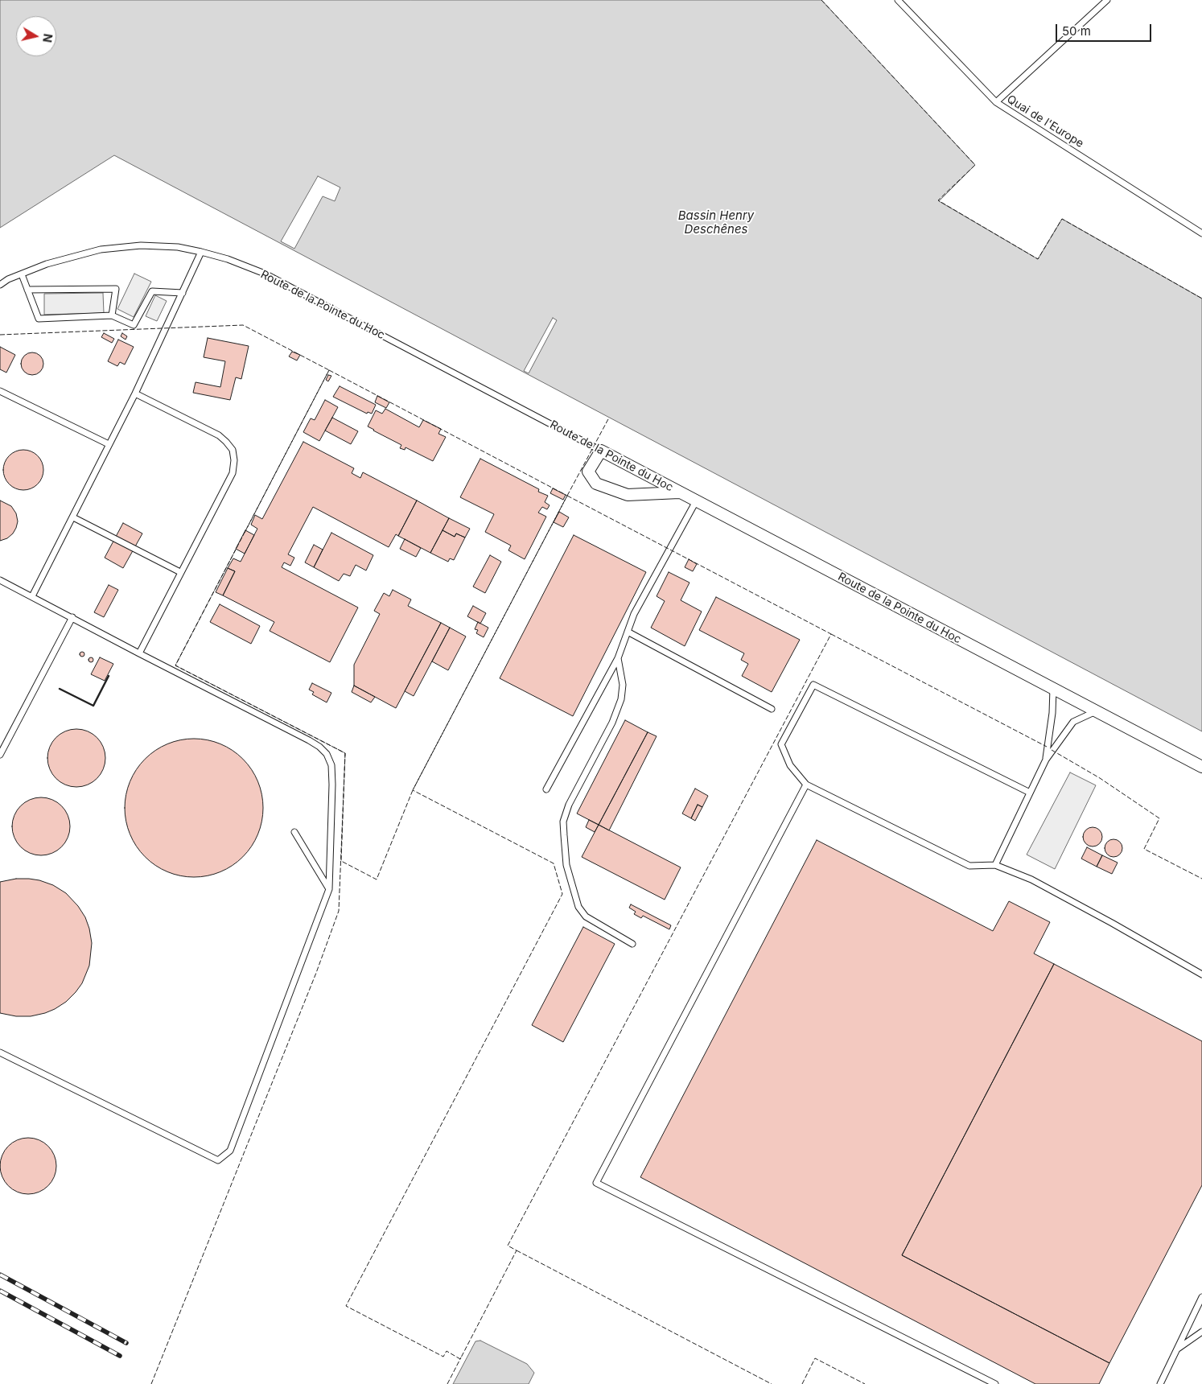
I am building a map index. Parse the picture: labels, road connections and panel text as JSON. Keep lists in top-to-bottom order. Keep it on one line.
{"streets":{"street":["Route de la Pointe du Hoc"],"lane":["Quai de l'Europe"]},"water":["Bassin Henry Deschênes"],"scale_bar":"50 m","north":"right"}
